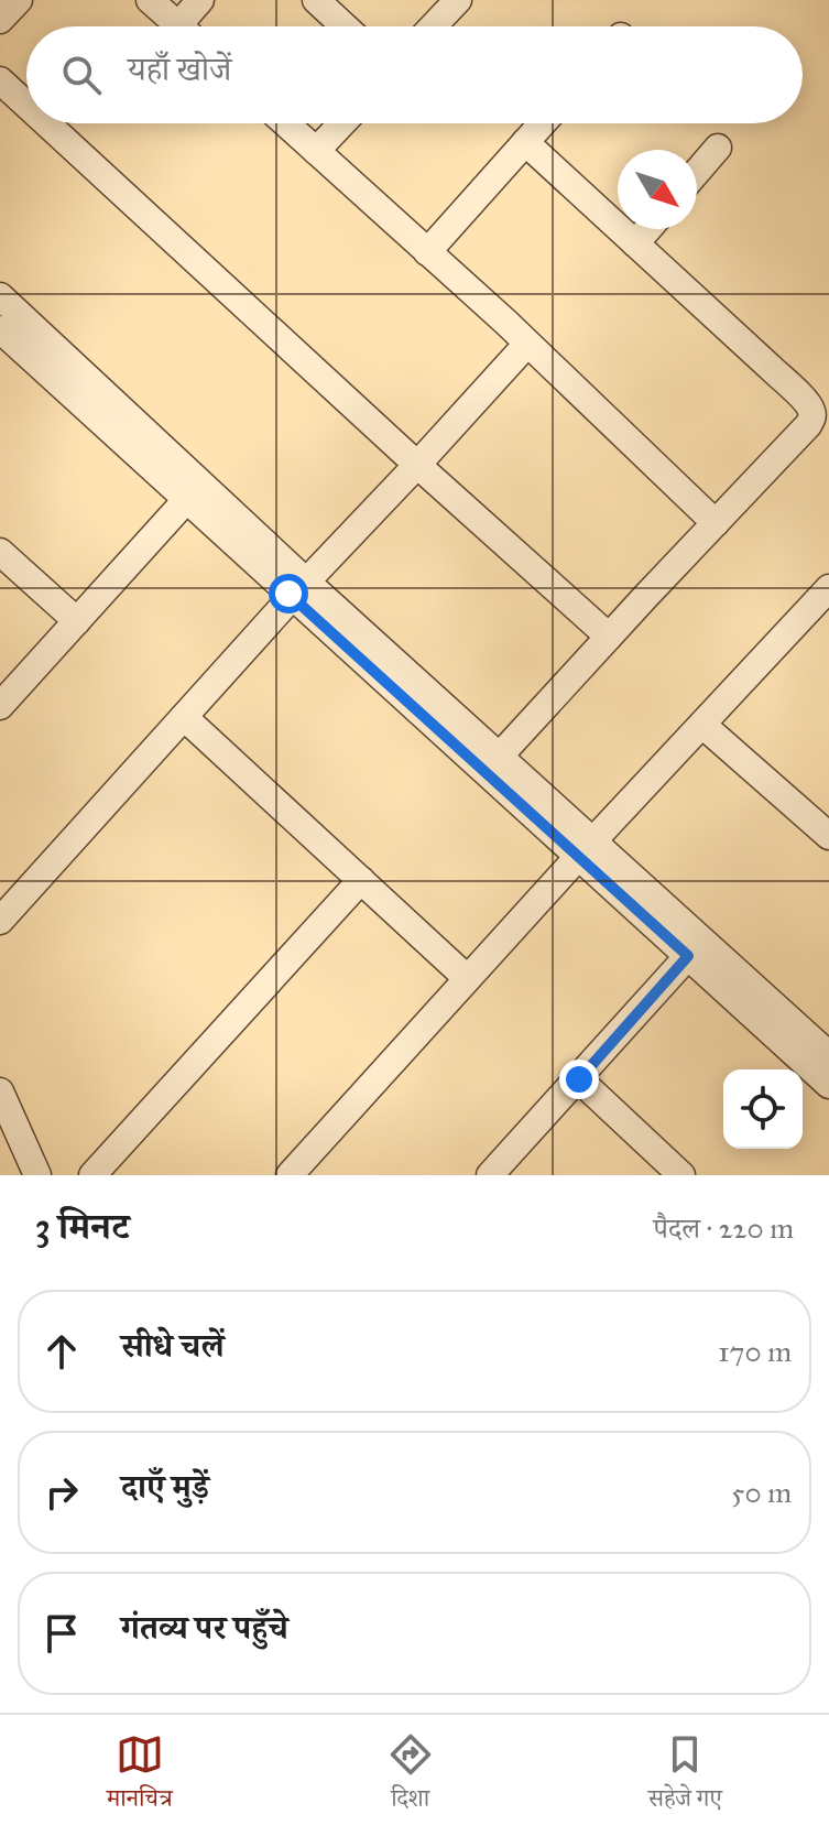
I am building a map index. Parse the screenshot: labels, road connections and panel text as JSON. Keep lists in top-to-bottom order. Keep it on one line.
{"north":"bottom right","page":{"search":"यहाँ खोजें","heading":["3 मिनट","पैदल · 220 m"],"list":[["सीधे चलें","170 m"],["दाएँ मुड़ें","50 m"],"गंतव्य पर पहुँचे"],"nav":["मानचित्र","दिशा","सहेजे गए"]}}
